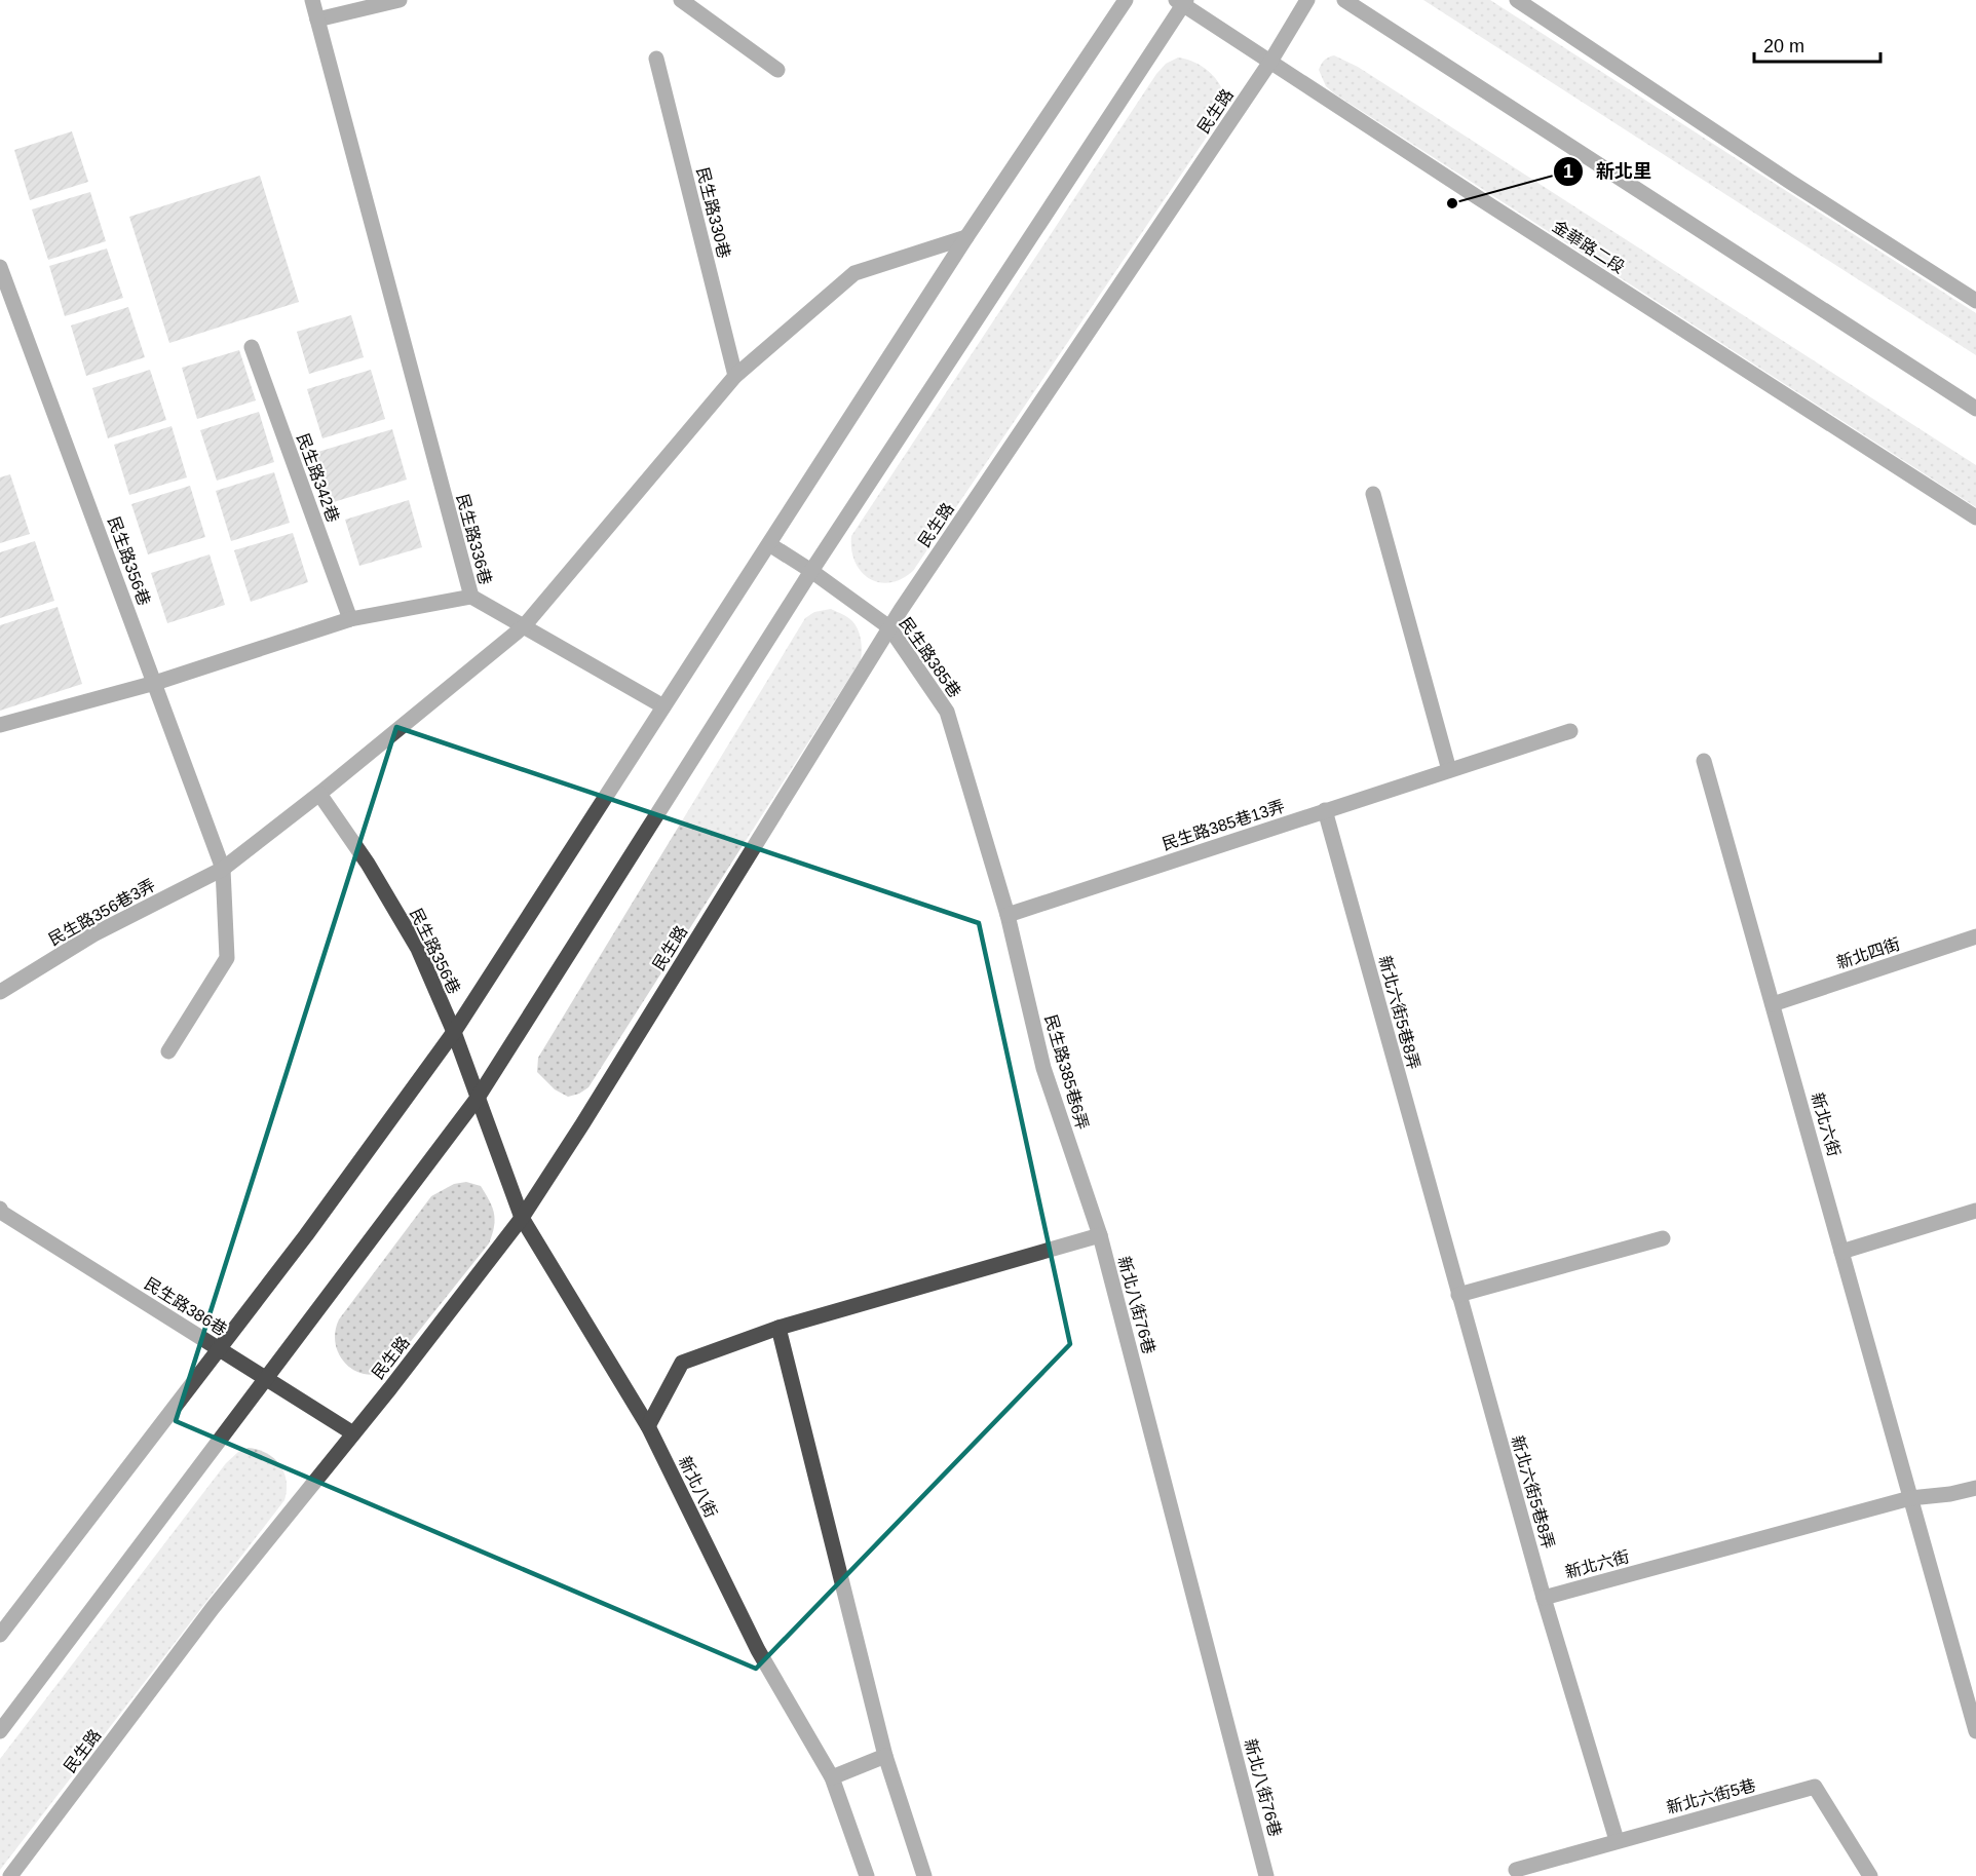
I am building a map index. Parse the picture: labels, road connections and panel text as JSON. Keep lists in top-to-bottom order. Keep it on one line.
{"streets":{"street":["民生路","民生路330巷","金華路二段","民生路342巷","民生路336巷","民生路356巷","民生路385巷","民生路385巷13弄","民生路356巷3弄","新北四街","新北六街5巷8弄","民生路385巷6弄","新北六街","新北八街76巷","民生路386巷","新北八街","新北六街5巷"]},"crossings":[["民生路","金華路二段"],["民生路","民生路356巷"],["民生路","民生路385巷"],["民生路","民生路386巷"],["民生路","新北八街"],["民生路342巷","民生路336巷"],["民生路336巷","民生路356巷"],["民生路356巷","民生路356巷3弄"],["民生路356巷","新北八街"],["民生路385巷","民生路385巷13弄"],["民生路385巷","民生路385巷6弄"],["民生路385巷13弄","新北六街5巷8弄"],["民生路385巷13弄","民生路385巷6弄"],["新北四街","新北六街"],["新北六街5巷8弄","新北六街"],["新北六街5巷8弄","新北六街5巷"],["民生路385巷6弄","新北八街76巷"]],"places":["新北里"],"scale_bar":"20 m"}
